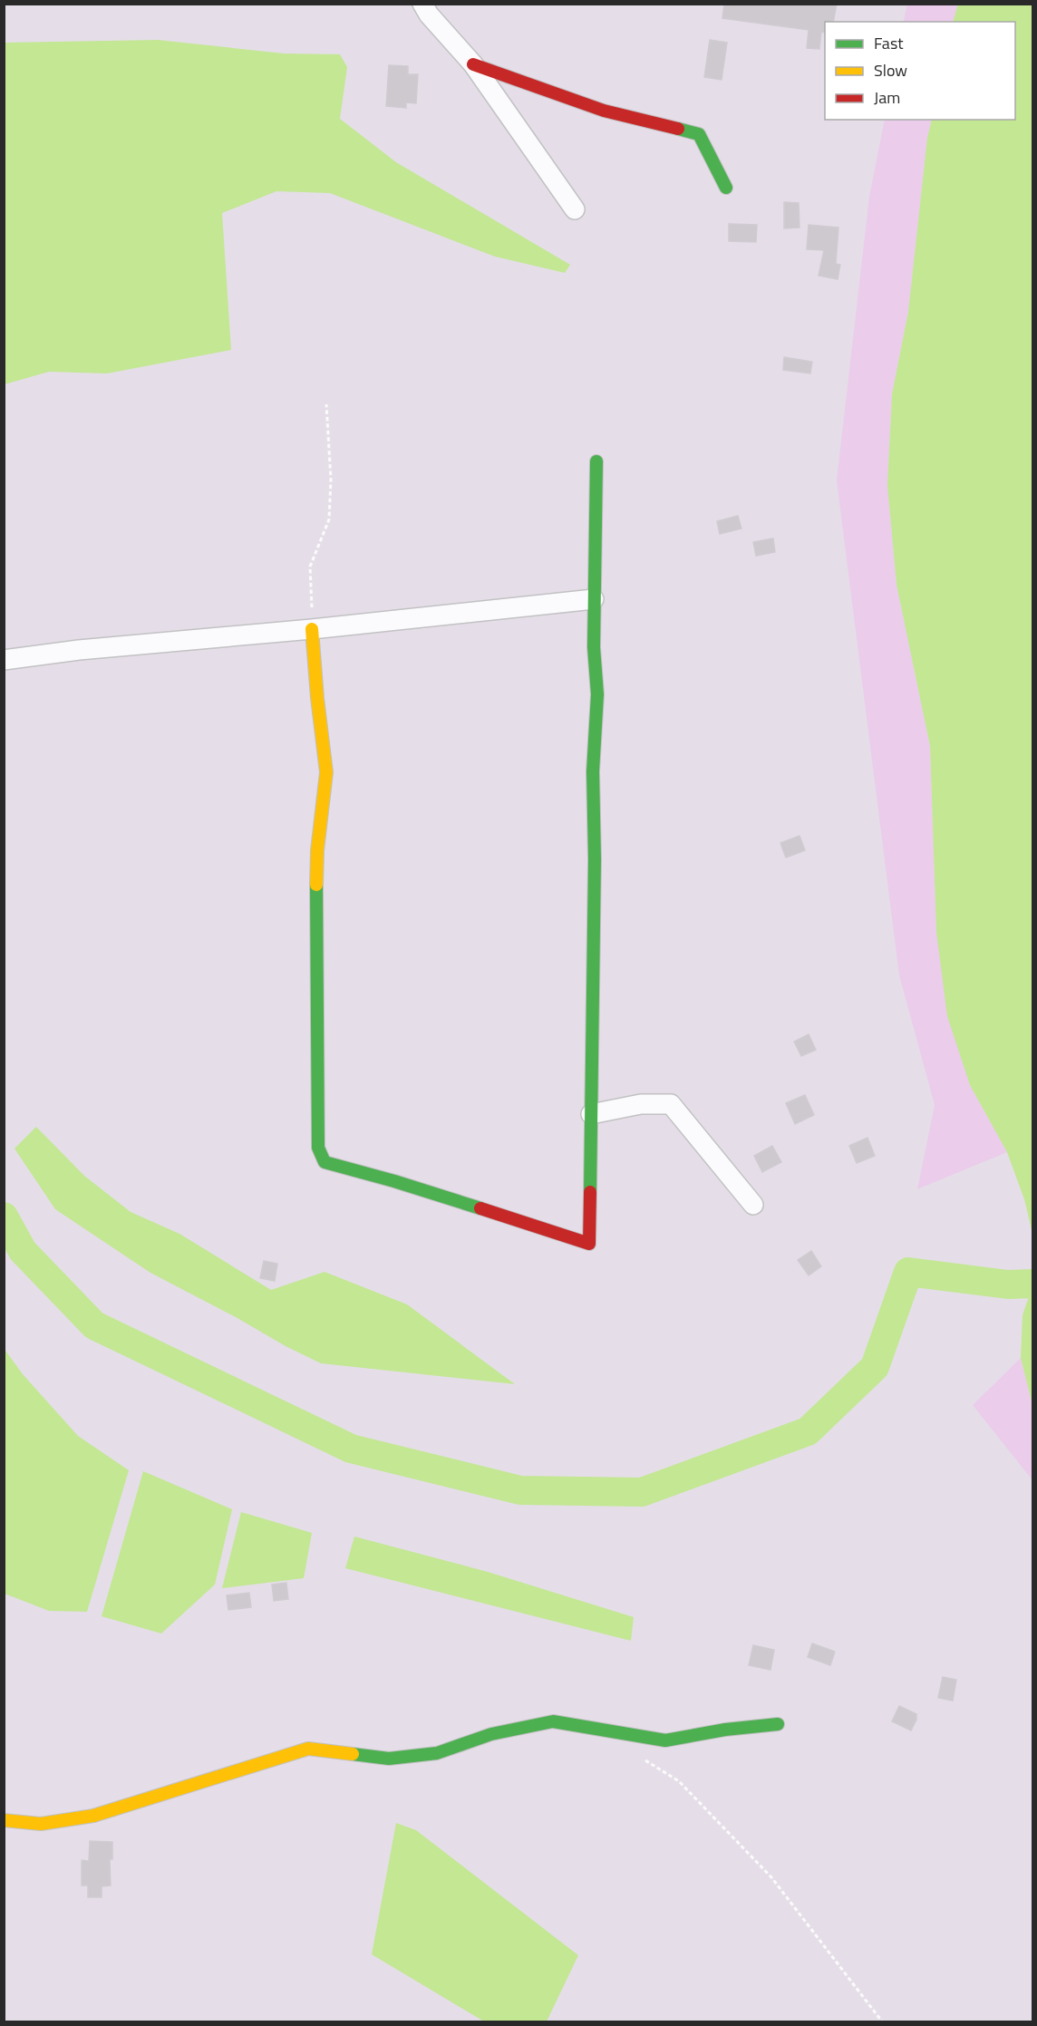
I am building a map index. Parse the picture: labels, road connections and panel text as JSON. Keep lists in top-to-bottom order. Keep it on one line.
{"legend":["Fast","Slow","Jam"]}
